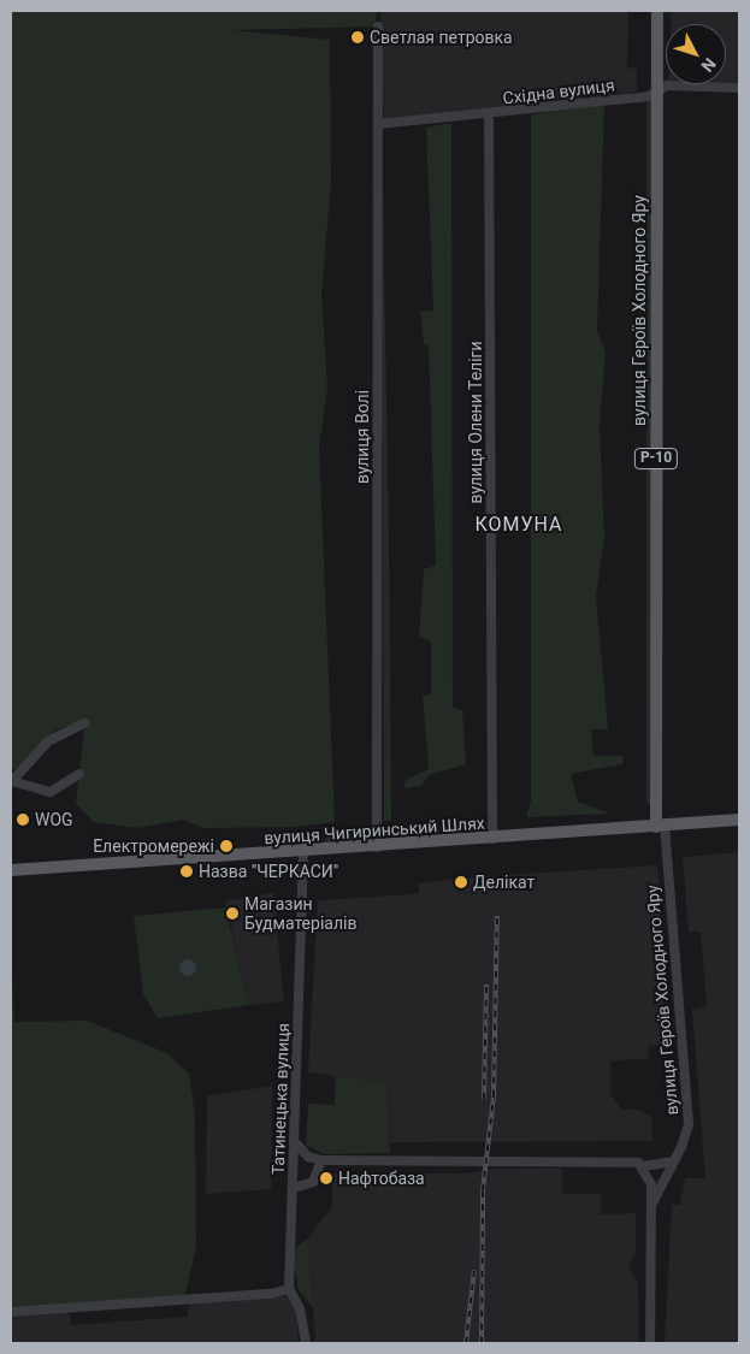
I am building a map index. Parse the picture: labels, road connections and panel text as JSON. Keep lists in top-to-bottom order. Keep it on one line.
{"streets":{"main road":["вулиця Героїв Холодного Яру","Р-10","вулиця Чигиринський Шлях"],"street":["Східна вулиця","вулиця Олени Теліги","вулиця Волі","Татинецька вулиця"]},"crossings":[["Східна вулиця","вулиця Героїв Холодного Яру"],["Східна вулиця","вулиця Олени Теліги"],["Східна вулиця","вулиця Волі"],["вулиця Героїв Холодного Яру","вулиця Чигиринський Шлях"],["вулиця Олени Теліги","вулиця Чигиринський Шлях"],["вулиця Волі","вулиця Чигиринський Шлях"],["вулиця Чигиринський Шлях","Татинецька вулиця"]],"districts":["КОМУНА"],"places":["Светлая петровка","WOG","Електромережі","Назва \"ЧЕРКАСИ\"","Делікат","Магазин Будматеріалів","Нафтобаза"],"north":"bottom right"}
